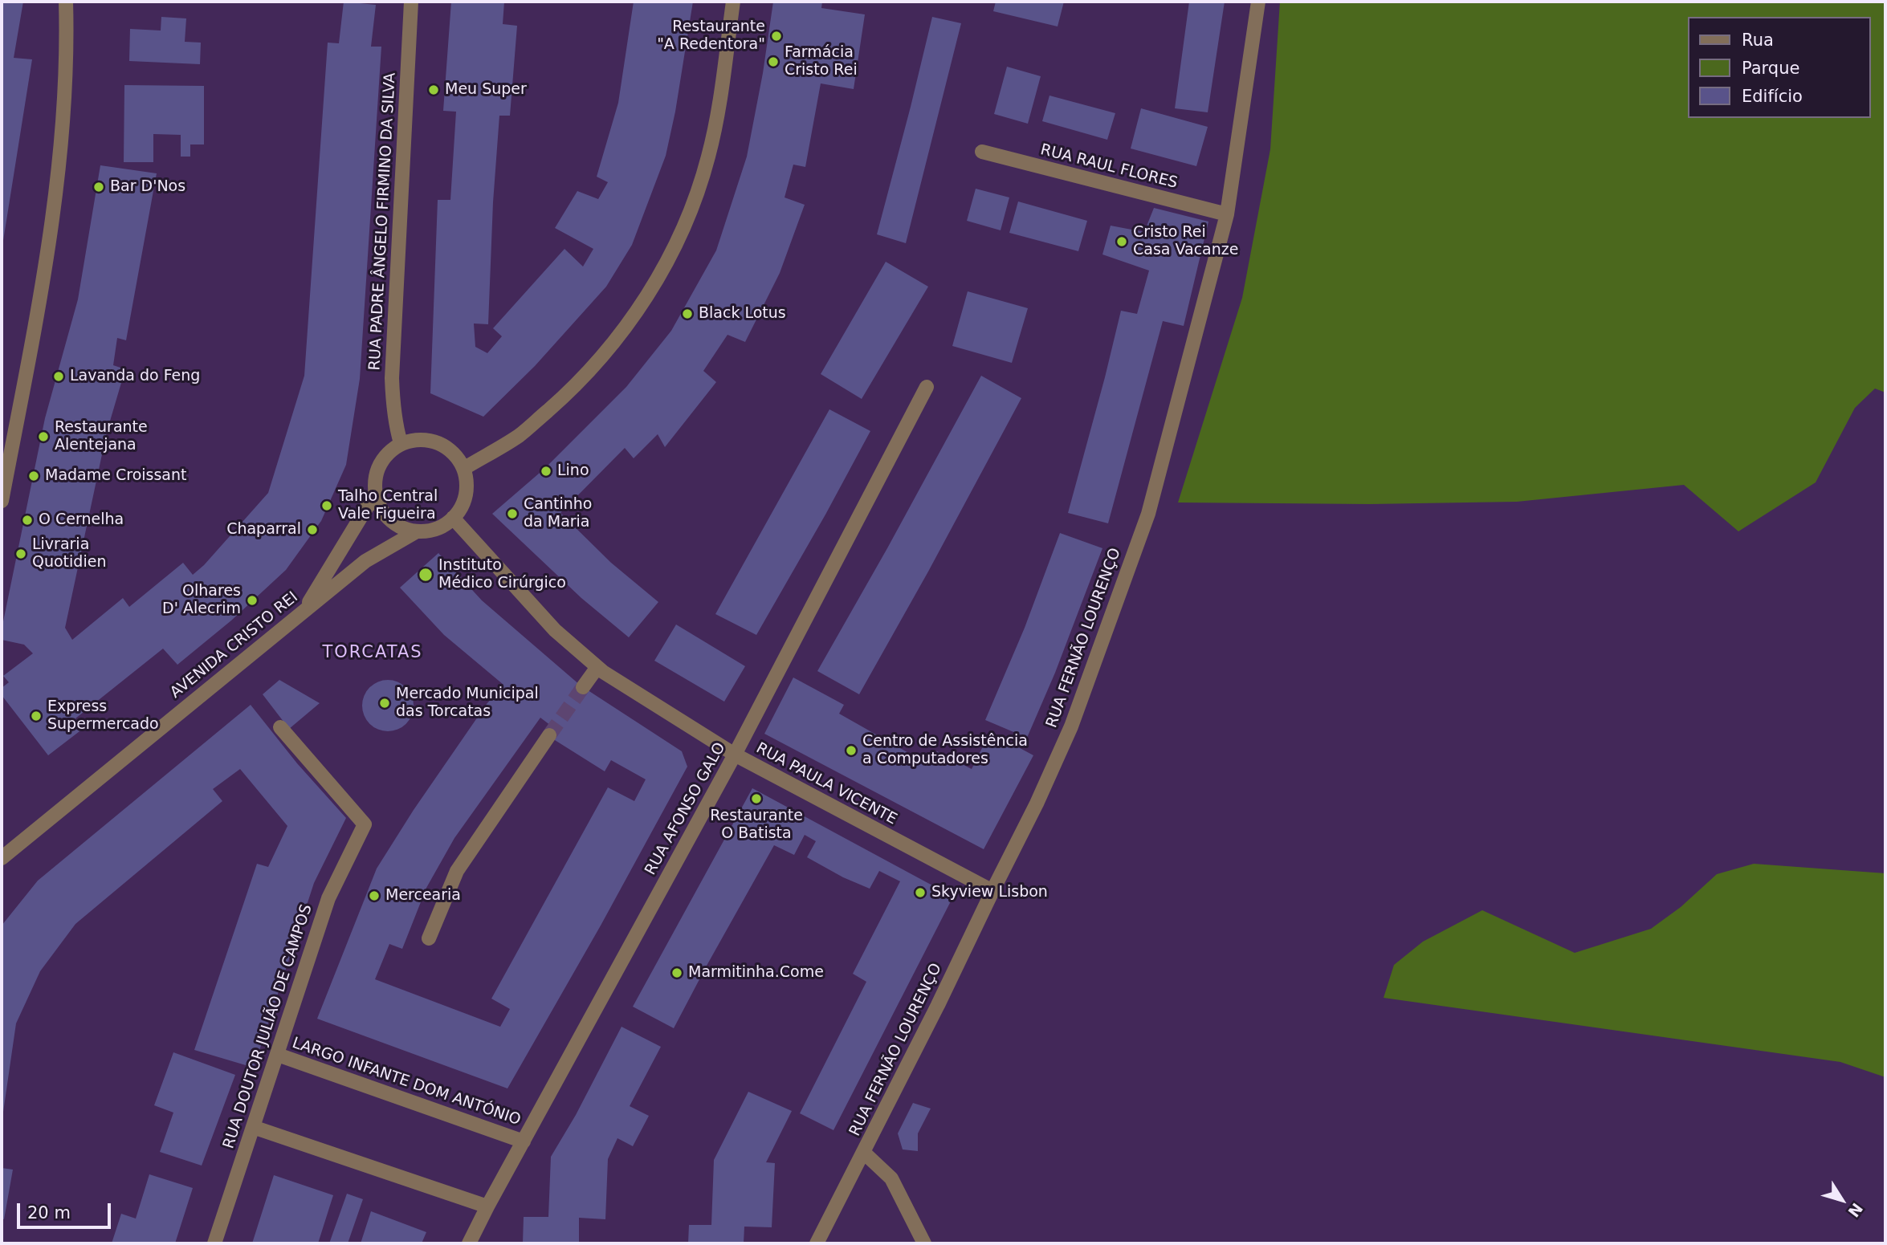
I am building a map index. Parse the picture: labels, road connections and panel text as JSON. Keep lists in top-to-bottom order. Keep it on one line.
{"streets":{"street":["RUA RAUL FLORES","RUA PADRE ÂNGELO FIRMINO DA SILVA","RUA FERNÃO LOURENÇO","AVENIDA CRISTO REI","RUA PAULA VICENTE","RUA AFONSO GALO","RUA DOUTOR JULIÃO DE CAMPOS","LARGO INFANTE DOM ANTÓNIO"]},"crossings":[["RUA RAUL FLORES","RUA FERNÃO LOURENÇO"],["RUA PADRE ÂNGELO FIRMINO DA SILVA","AVENIDA CRISTO REI"],["RUA PADRE ÂNGELO FIRMINO DA SILVA","RUA PAULA VICENTE"],["RUA FERNÃO LOURENÇO","RUA PAULA VICENTE"],["AVENIDA CRISTO REI","RUA PAULA VICENTE"],["RUA PAULA VICENTE","RUA AFONSO GALO"],["RUA AFONSO GALO","LARGO INFANTE DOM ANTÓNIO"],["RUA DOUTOR JULIÃO DE CAMPOS","LARGO INFANTE DOM ANTÓNIO"]],"districts":["TORCATAS"],"places":["Restaurante \"A Redentora\"","Farmácia Cristo Rei","Meu Super","Bar D'Nos","Cristo Rei Casa Vacanze","Black Lotus","Lavanda do Feng","Restaurante Alentejana","Lino","Madame Croissant","Talho Central Vale Figueira","Cantinho da Maria","O Cernelha","Chaparral","Livraria Quotidien","Instituto Médico Cirúrgico","Olhares D' Alecrim","Mercado Municipal das Torcatas","Express Supermercado","Centro de Assistência a Computadores","Restaurante O Batista","Skyview Lisbon","Mercearia","Marmitinha.Come"],"legend":["Rua","Parque","Edifício"],"scale_bar":"20 m","north":"bottom right"}
